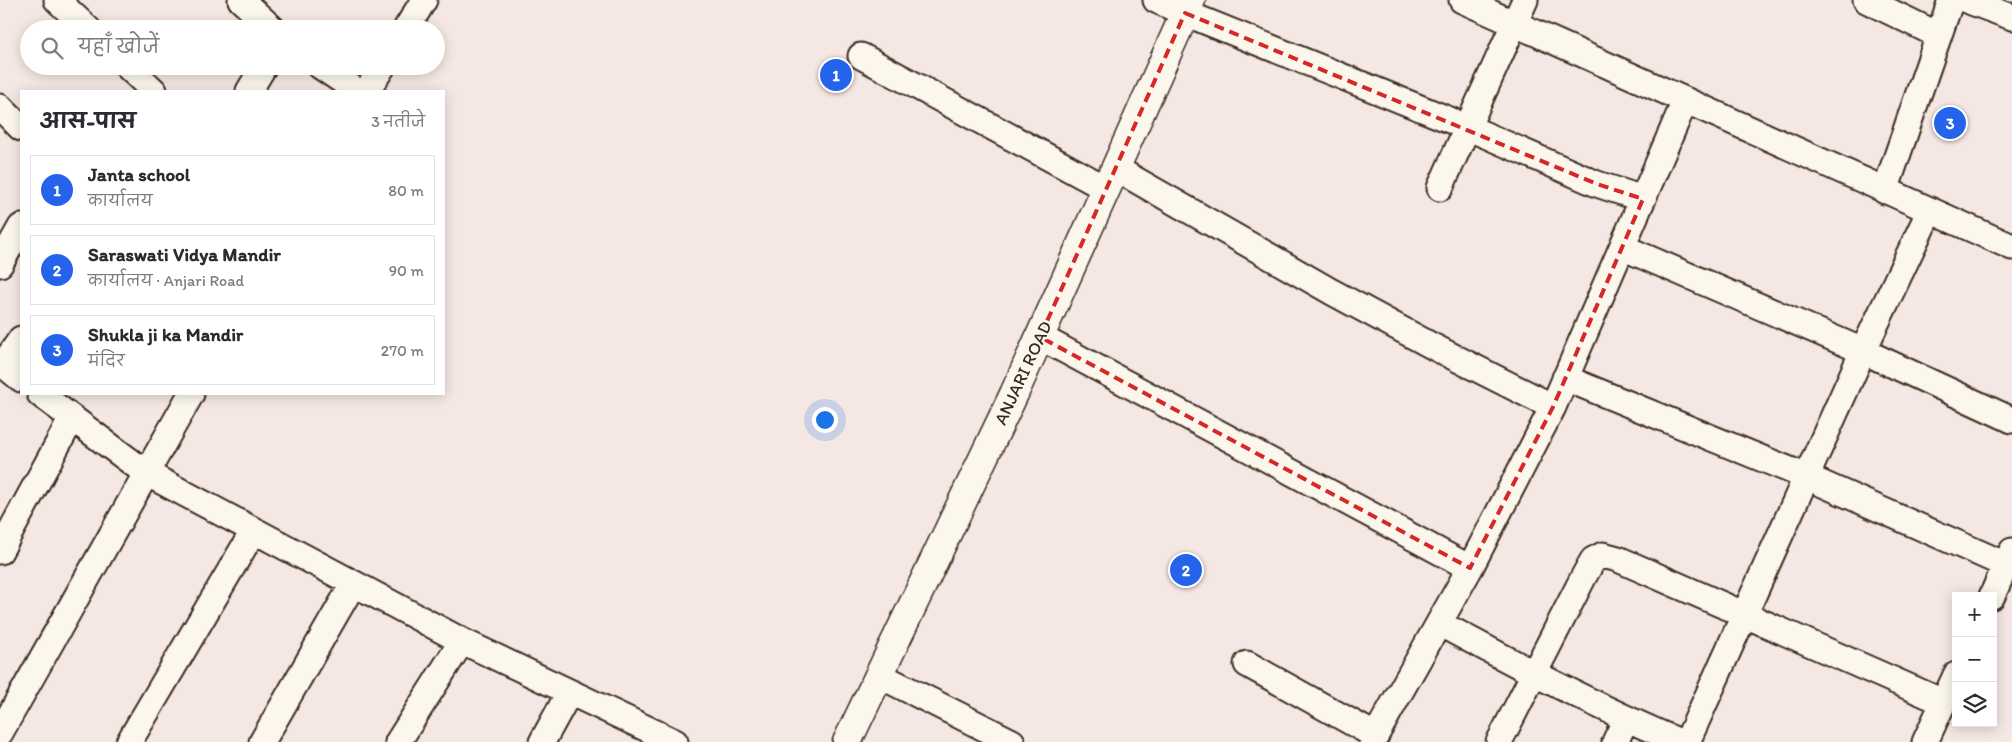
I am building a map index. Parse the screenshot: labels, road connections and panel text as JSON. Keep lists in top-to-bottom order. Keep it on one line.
{"streets":{"street":["ANJARI ROAD"]},"page":{"search":"यहाँ खोजें","pins":["1","3","2"],"heading":["आस-पास","3 नतीजे"],"list":[{"mark":"1","name":"Janta school","note":"कार्यालय","value":"80 m"},{"mark":"2","name":"Saraswati Vidya Mandir","note":"कार्यालय · Anjari Road","value":"90 m"},{"mark":"3","name":"Shukla ji ka Mandir","note":"मंदिर","value":"270 m"}],"map_buttons":["+","−"]}}
